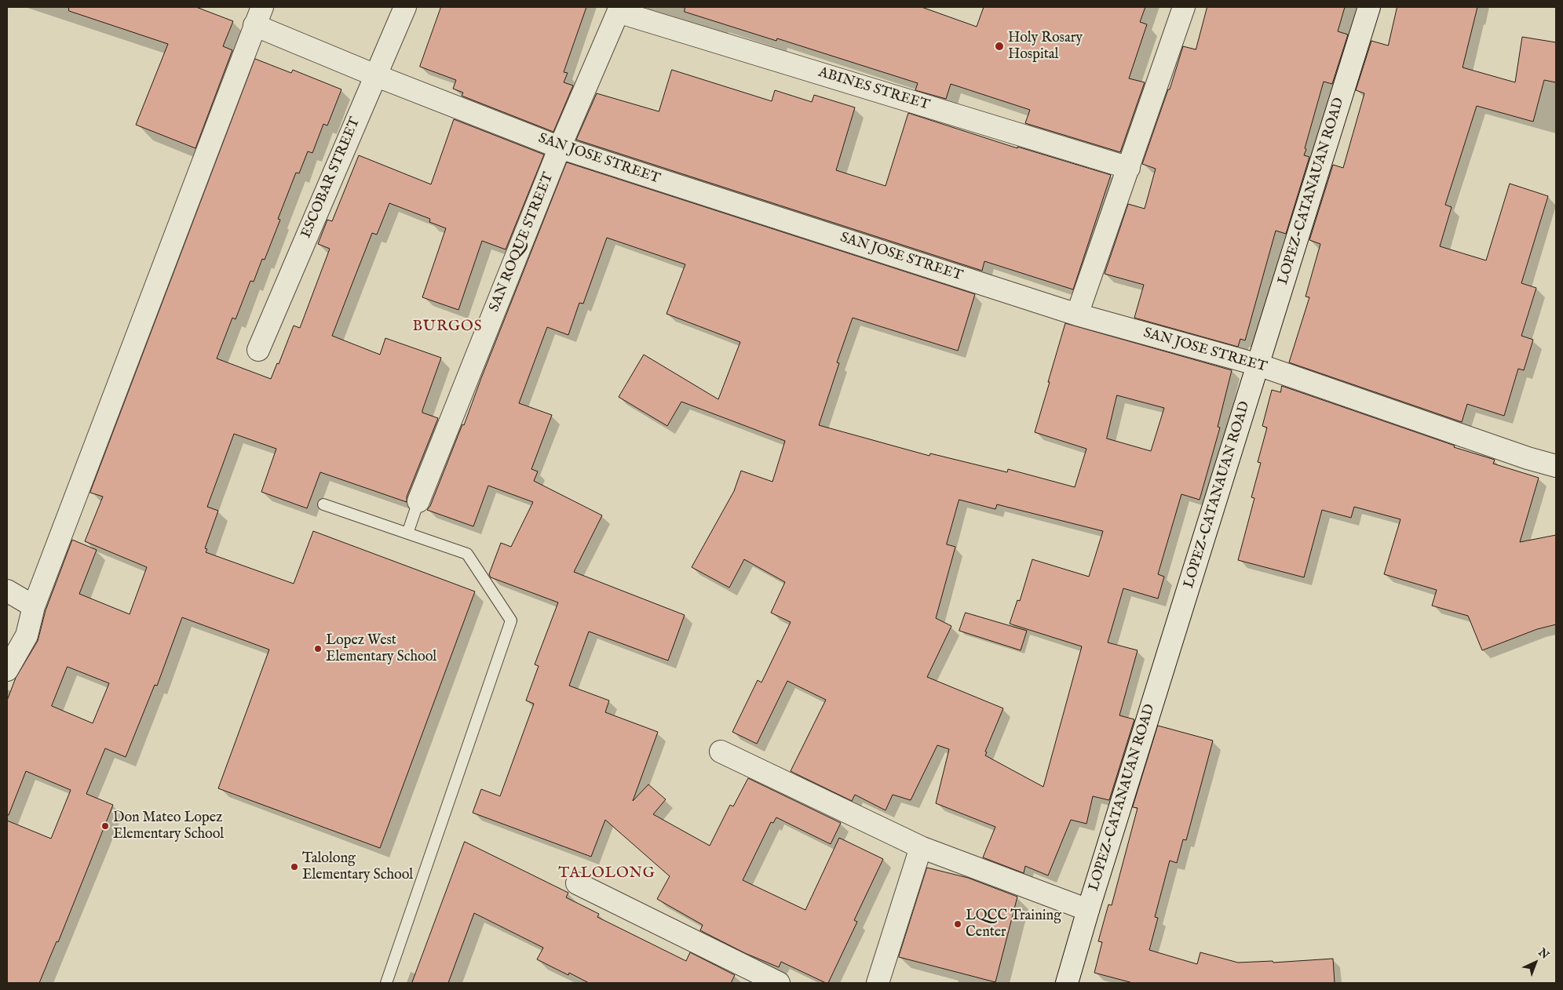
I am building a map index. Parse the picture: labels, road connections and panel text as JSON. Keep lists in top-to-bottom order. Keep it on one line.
{"streets":{"street":["ABINES STREET","SAN JOSE STREET","ESCOBAR STREET","LOPEZ-CATANAUAN ROAD","SAN ROQUE STREET"]},"crossings":[["ABINES STREET","SAN ROQUE STREET"],["SAN JOSE STREET","ESCOBAR STREET"],["SAN JOSE STREET","LOPEZ-CATANAUAN ROAD"],["SAN JOSE STREET","SAN ROQUE STREET"]],"districts":["BURGOS","TALOLONG"],"places":["Holy Rosary Hospital","Lopez West Elementary School","Don Mateo Lopez Elementary School","Talolong Elementary School","LQCC Training Center"],"north":"top right"}
